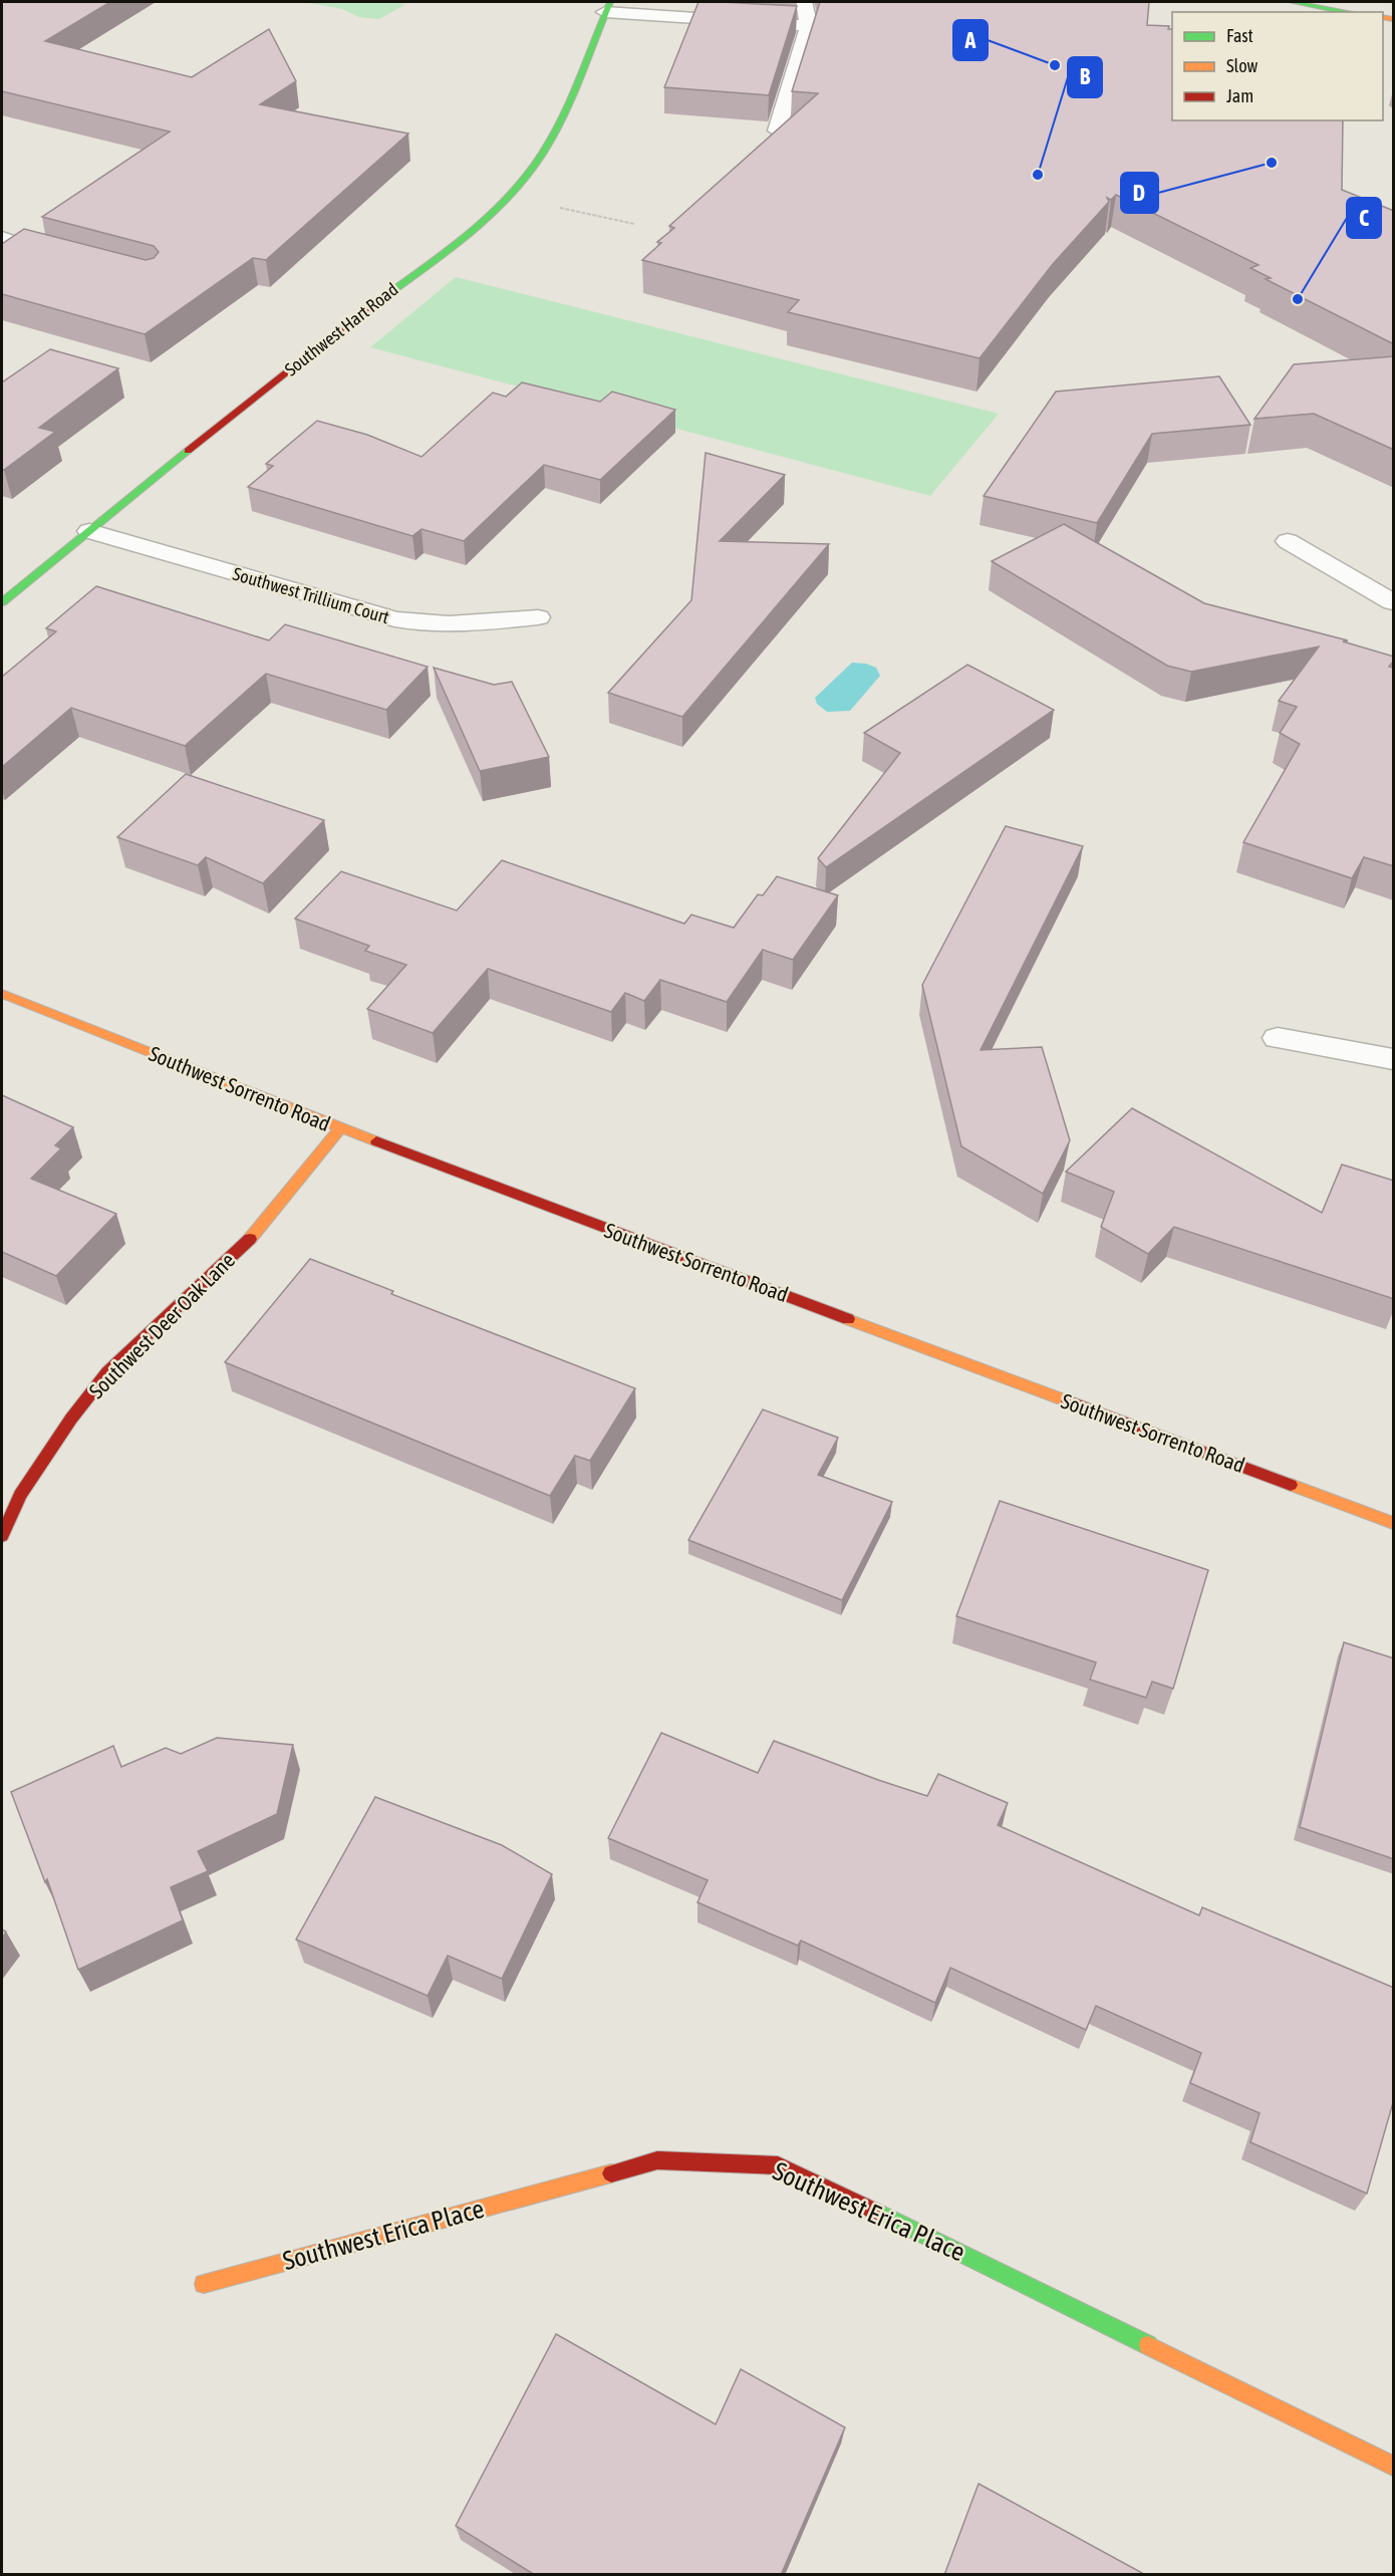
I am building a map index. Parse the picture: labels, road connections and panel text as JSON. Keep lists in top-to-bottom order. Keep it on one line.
{"streets":{"street":["Southwest Hart Road","Southwest Trillium Court","Southwest Sorrento Road","Southwest Deer Oak Lane","Southwest Erica Place"]},"crossings":[["Southwest Hart Road","Southwest Trillium Court"],["Southwest Sorrento Road","Southwest Deer Oak Lane"]],"places":["A","D","B","C"],"legend":["Fast","Slow","Jam"]}
